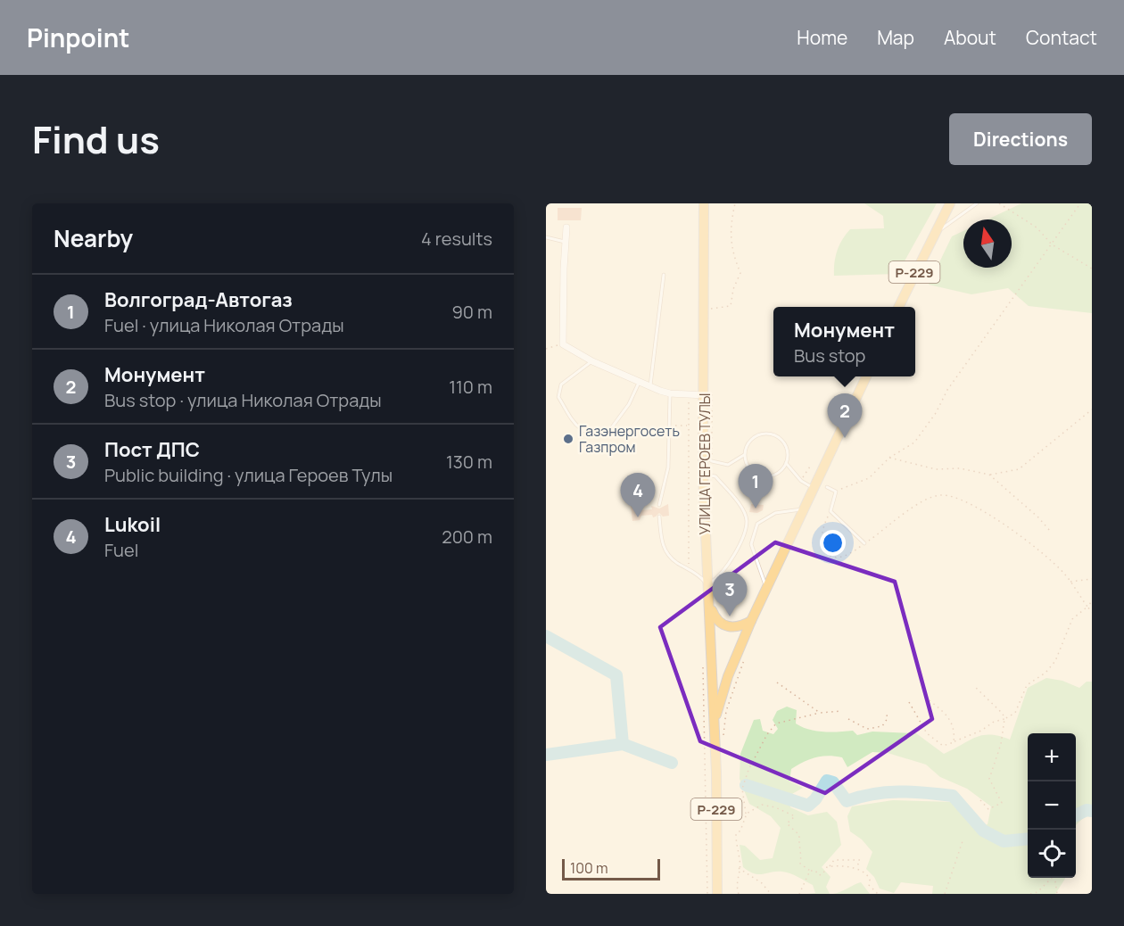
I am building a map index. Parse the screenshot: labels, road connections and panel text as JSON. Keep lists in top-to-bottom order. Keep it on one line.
{"streets":{"main road":["Р-229","УЛИЦА ГЕРОЕВ ТУЛЫ"]},"crossings":[["Р-229","УЛИЦА ГЕРОЕВ ТУЛЫ"]],"places":["Газэнергосеть Газпром"],"scale_bar":"100 m","north":"top","page":{"header":"Pinpoint","nav":["Home","Map","About","Contact"],"title":"Find us","buttons":"Directions","heading":["Nearby","4 results"],"list":[{"mark":"1","name":"Волгоград-Автогаз","note":"Fuel · улица Николая Отрады","value":"90 m"},{"mark":"2","name":"Монумент","note":"Bus stop · улица Николая Отрады","value":"110 m"},{"mark":"3","name":"Пост ДПС","note":"Public building · улица Героев Тулы","value":"130 m"},{"mark":"4","name":"Lukoil","note":"Fuel","value":"200 m"}],"popup":["Монумент","Bus stop"],"pins":["2","1","4","3"],"map_buttons":["+","−"],"scale":"100 m"}}
